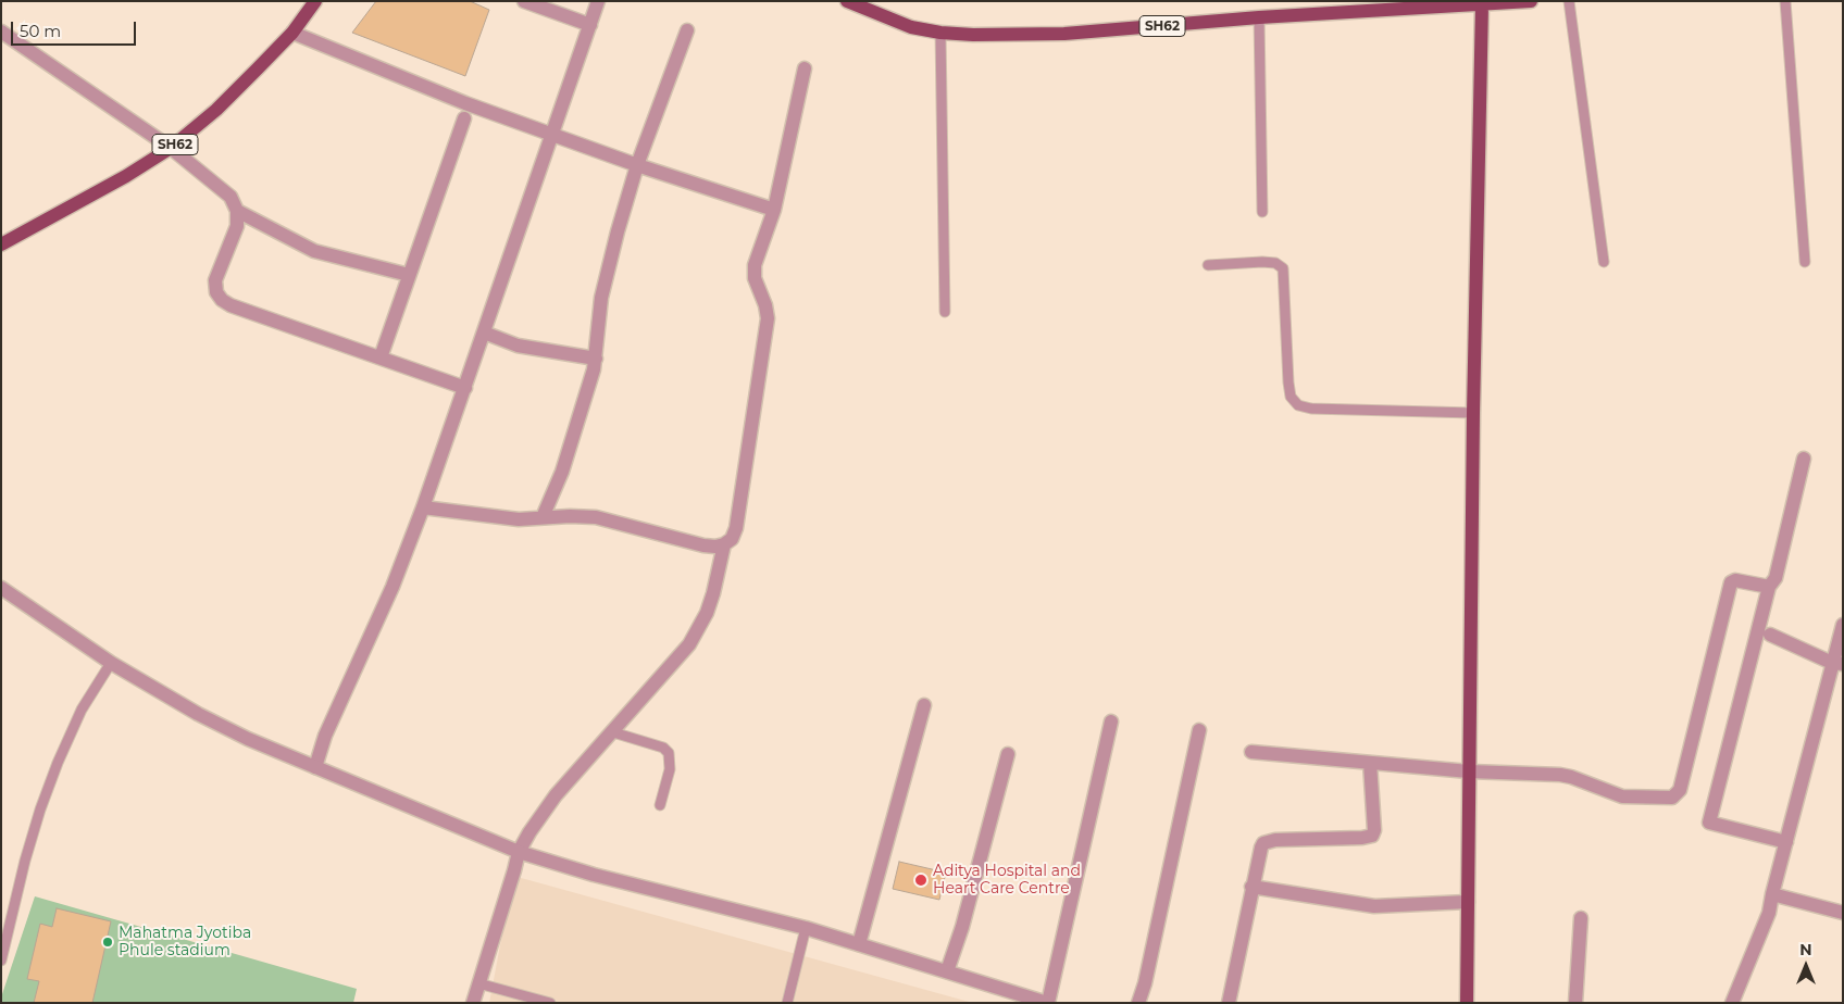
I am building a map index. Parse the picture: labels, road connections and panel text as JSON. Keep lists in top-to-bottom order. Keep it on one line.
{"streets":{"main road":["SH62"]},"places":["Aditya Hospital and Heart Care Centre","Mahatma Jyotiba Phule stadium"],"scale_bar":"50 m","north":"top"}
